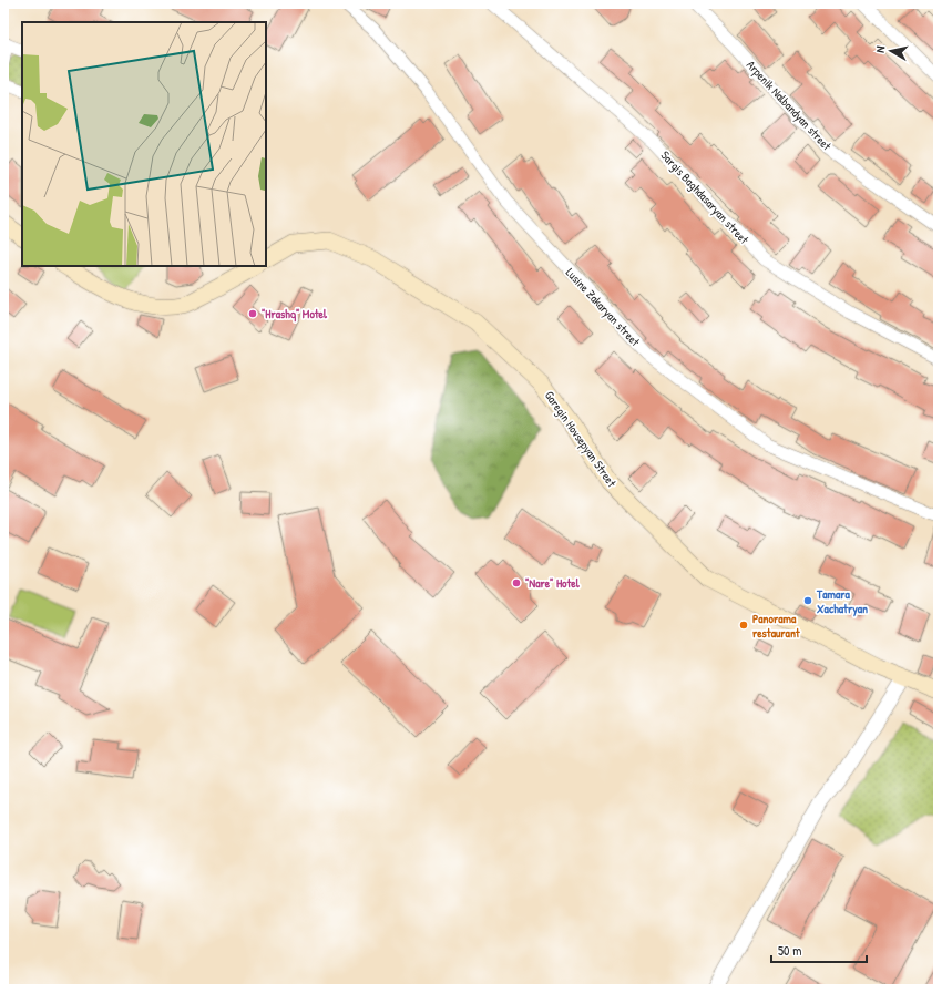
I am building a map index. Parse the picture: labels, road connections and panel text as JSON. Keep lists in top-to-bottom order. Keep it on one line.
{"streets":{"main road":["Garegin Hovsepyan Street"],"street":["Arpenik Nalbandyan street","Sargis Baghdasaryan street","Lusine Zakaryan street"]},"places":["\"Hrashq\" Motel","\"Nare\" Hotel","Tamara Xachatryan","Panorama restaurant"],"scale_bar":"50 m","north":"left"}
